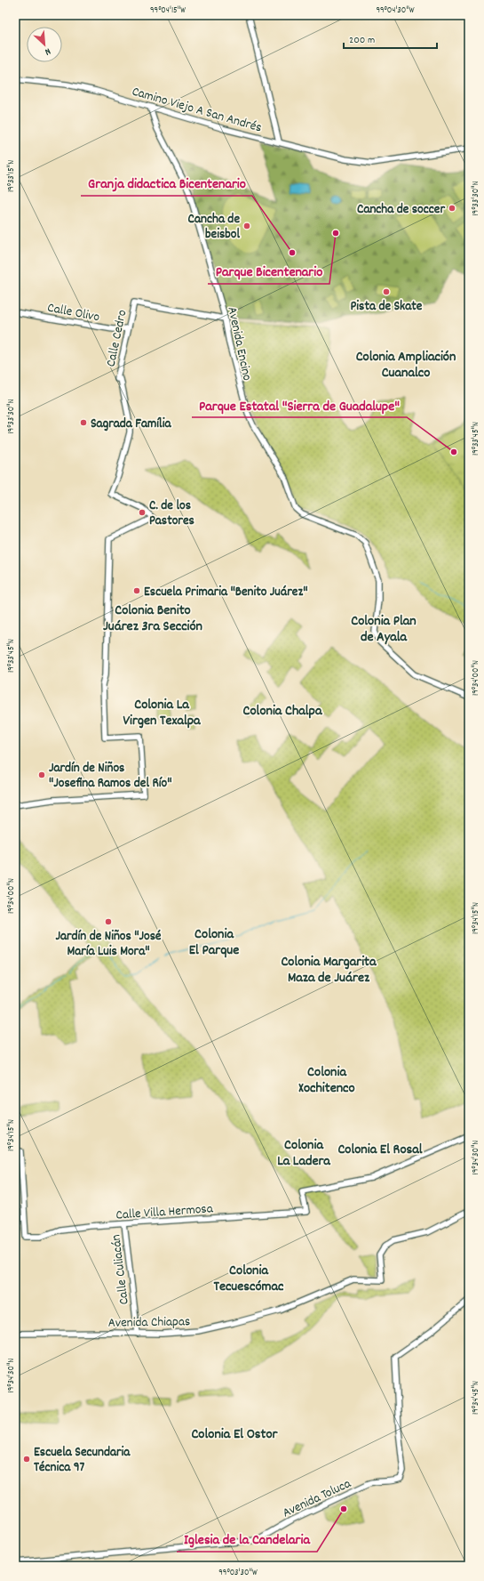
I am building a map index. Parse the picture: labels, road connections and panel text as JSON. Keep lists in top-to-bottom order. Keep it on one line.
{"streets":{"street":["Camino Viejo A San Andrés","Calle Olivo","Calle Cedro","Avenida Encino","Calle Villa Hermosa","Calle Culiacán","Avenida Chiapas","Avenida Toluca"]},"crossings":[["Camino Viejo A San Andrés","Avenida Encino"],["Calle Olivo","Calle Cedro"],["Calle Cedro","Avenida Encino"],["Calle Villa Hermosa","Calle Culiacán"],["Calle Culiacán","Avenida Chiapas"]],"districts":["Colonia Ampliación Cuanalco","Colonia Benito Juárez 3ra Sección","Colonia Plan de Ayala","Colonia La Virgen Texalpa","Colonia Chalpa","Colonia El Parque","Colonia Margarita Maza de Juárez","Colonia Xochitenco","Colonia La Ladera","Colonia El Rosal","Colonia Tecuescómac","Colonia El Ostor"],"places":["Cancha de soccer","Cancha de beisbol","Parque Bicentenario","Granja didactica Bicentenario","Pista de Skate","Sagrada Família","Parque Estatal \"Sierra de Guadalupe\"","C. de los Pastores","Escuela Primaria \"Benito Juárez\"","Jardín de Niños \"Josefina Ramos del Río\"","Jardín de Niños \"José María Luis Mora\"","Escuela Secundaria Técnica 97","Iglesia de la Candelaria"],"scale_bar":"200 m","north":"bottom right","coordinates":["99°04'15\"W","99°04'30\"W","19°33'15\"N","19°33'30\"N","19°33'45\"N","19°34'00\"N","19°34'15\"N","19°34'30\"N","19°34'45\"N","99°03'30\"W"]}
